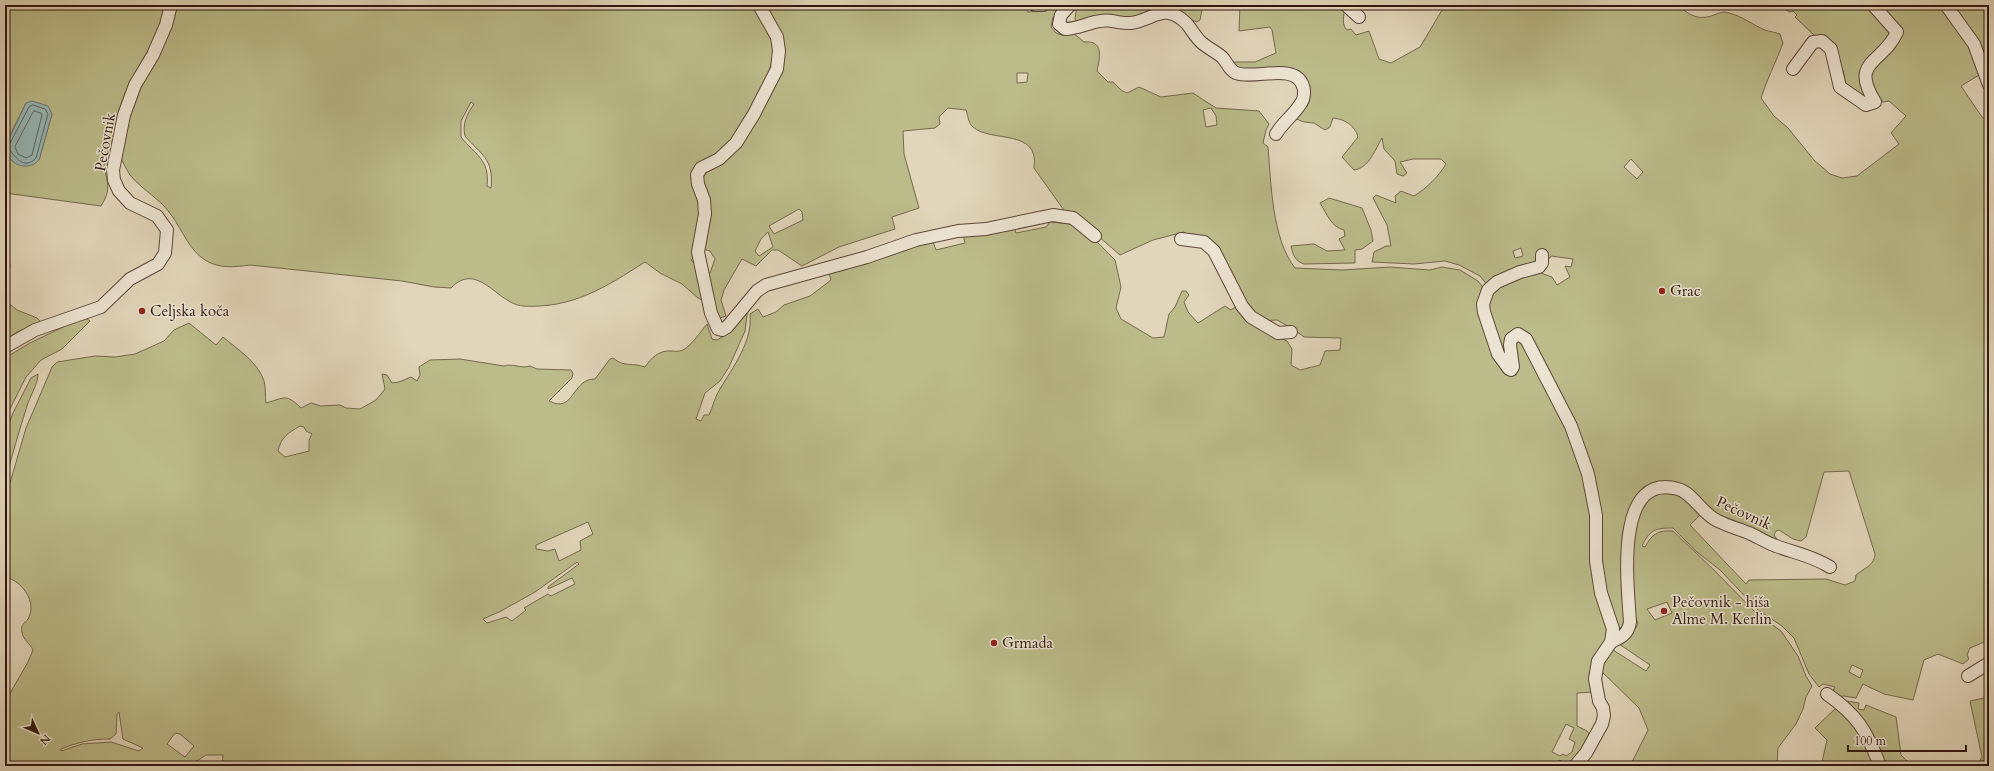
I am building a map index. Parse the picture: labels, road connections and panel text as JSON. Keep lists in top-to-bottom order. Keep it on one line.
{"streets":{"street":["Pečovnik"]},"places":["Grac","Celjska koča","Pečovnik - hiša Alme M. Kerlin","Grmada"],"scale_bar":"100 m","north":"bottom right"}
